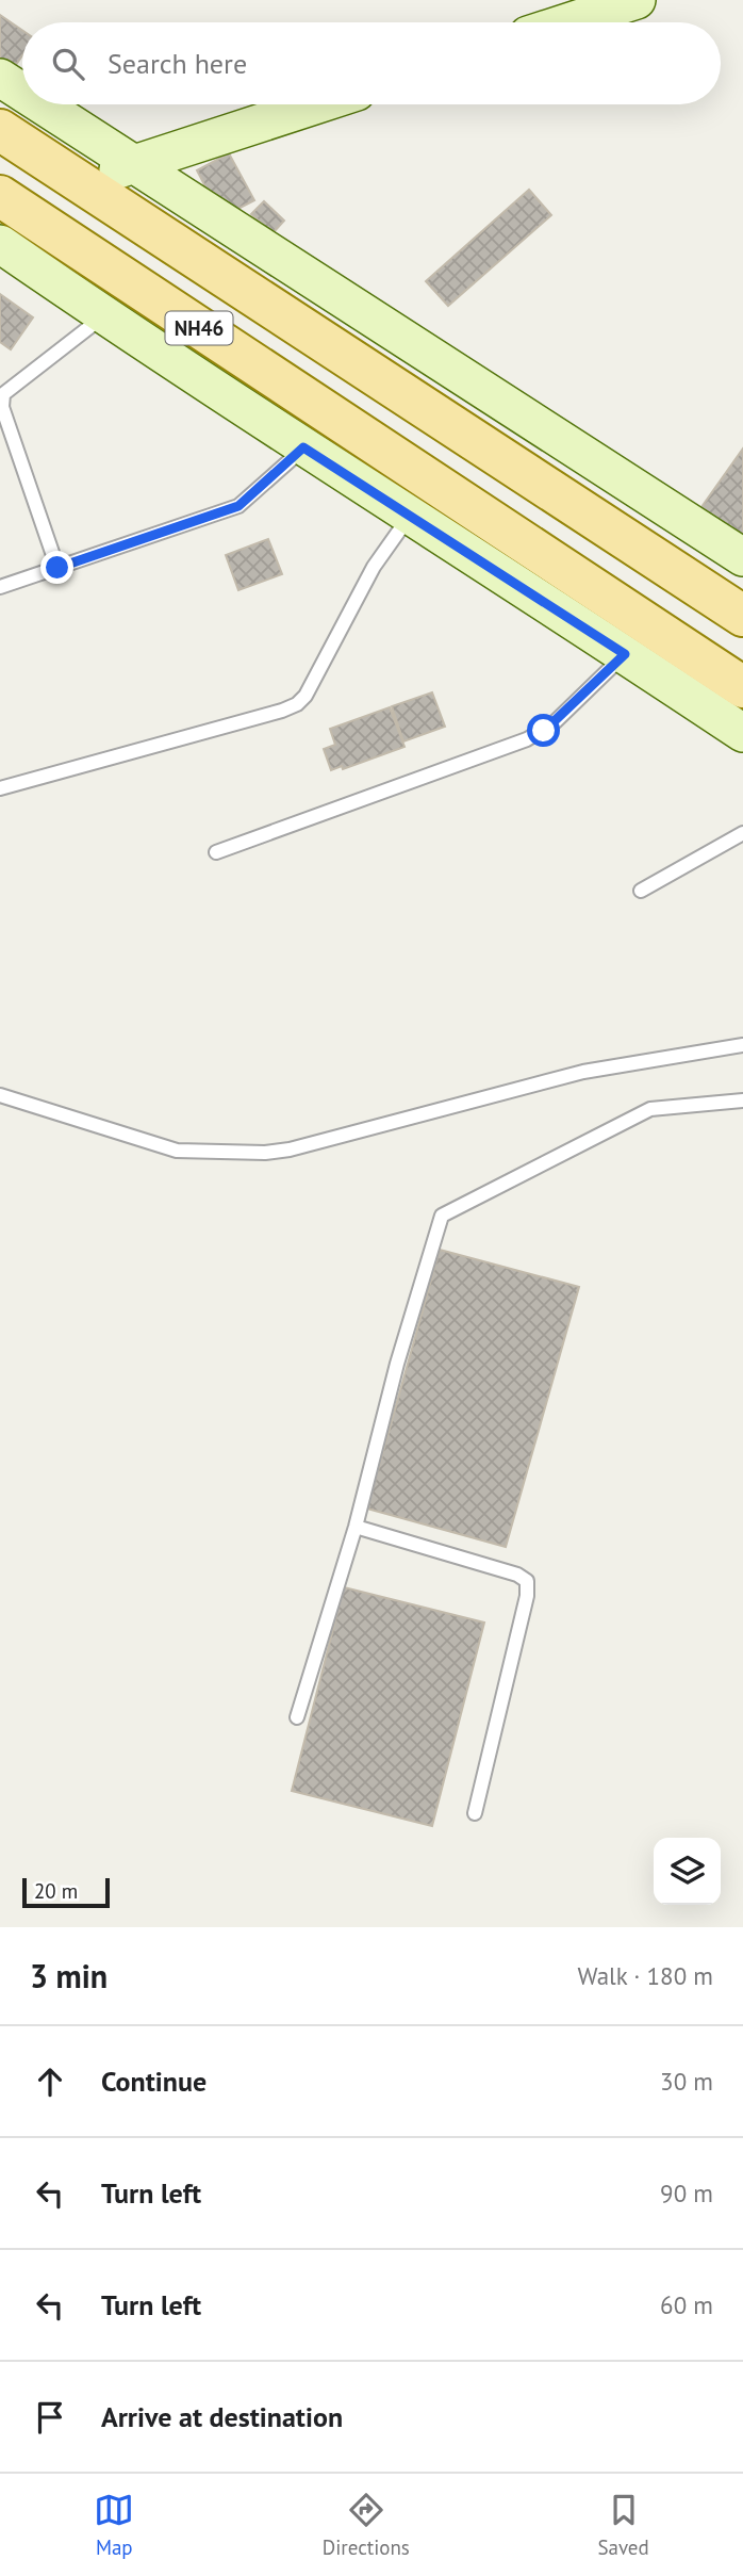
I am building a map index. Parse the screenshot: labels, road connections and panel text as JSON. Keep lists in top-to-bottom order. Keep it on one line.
{"streets":{"main road":["NH46"]},"scale_bar":"20 m","page":{"search":"Search here","scale":"20 m","heading":["3 min","Walk · 180 m"],"list":[["Continue","30 m"],["Turn left","90 m"],["Turn left","60 m"],"Arrive at destination"],"nav":["Map","Directions","Saved"]}}
